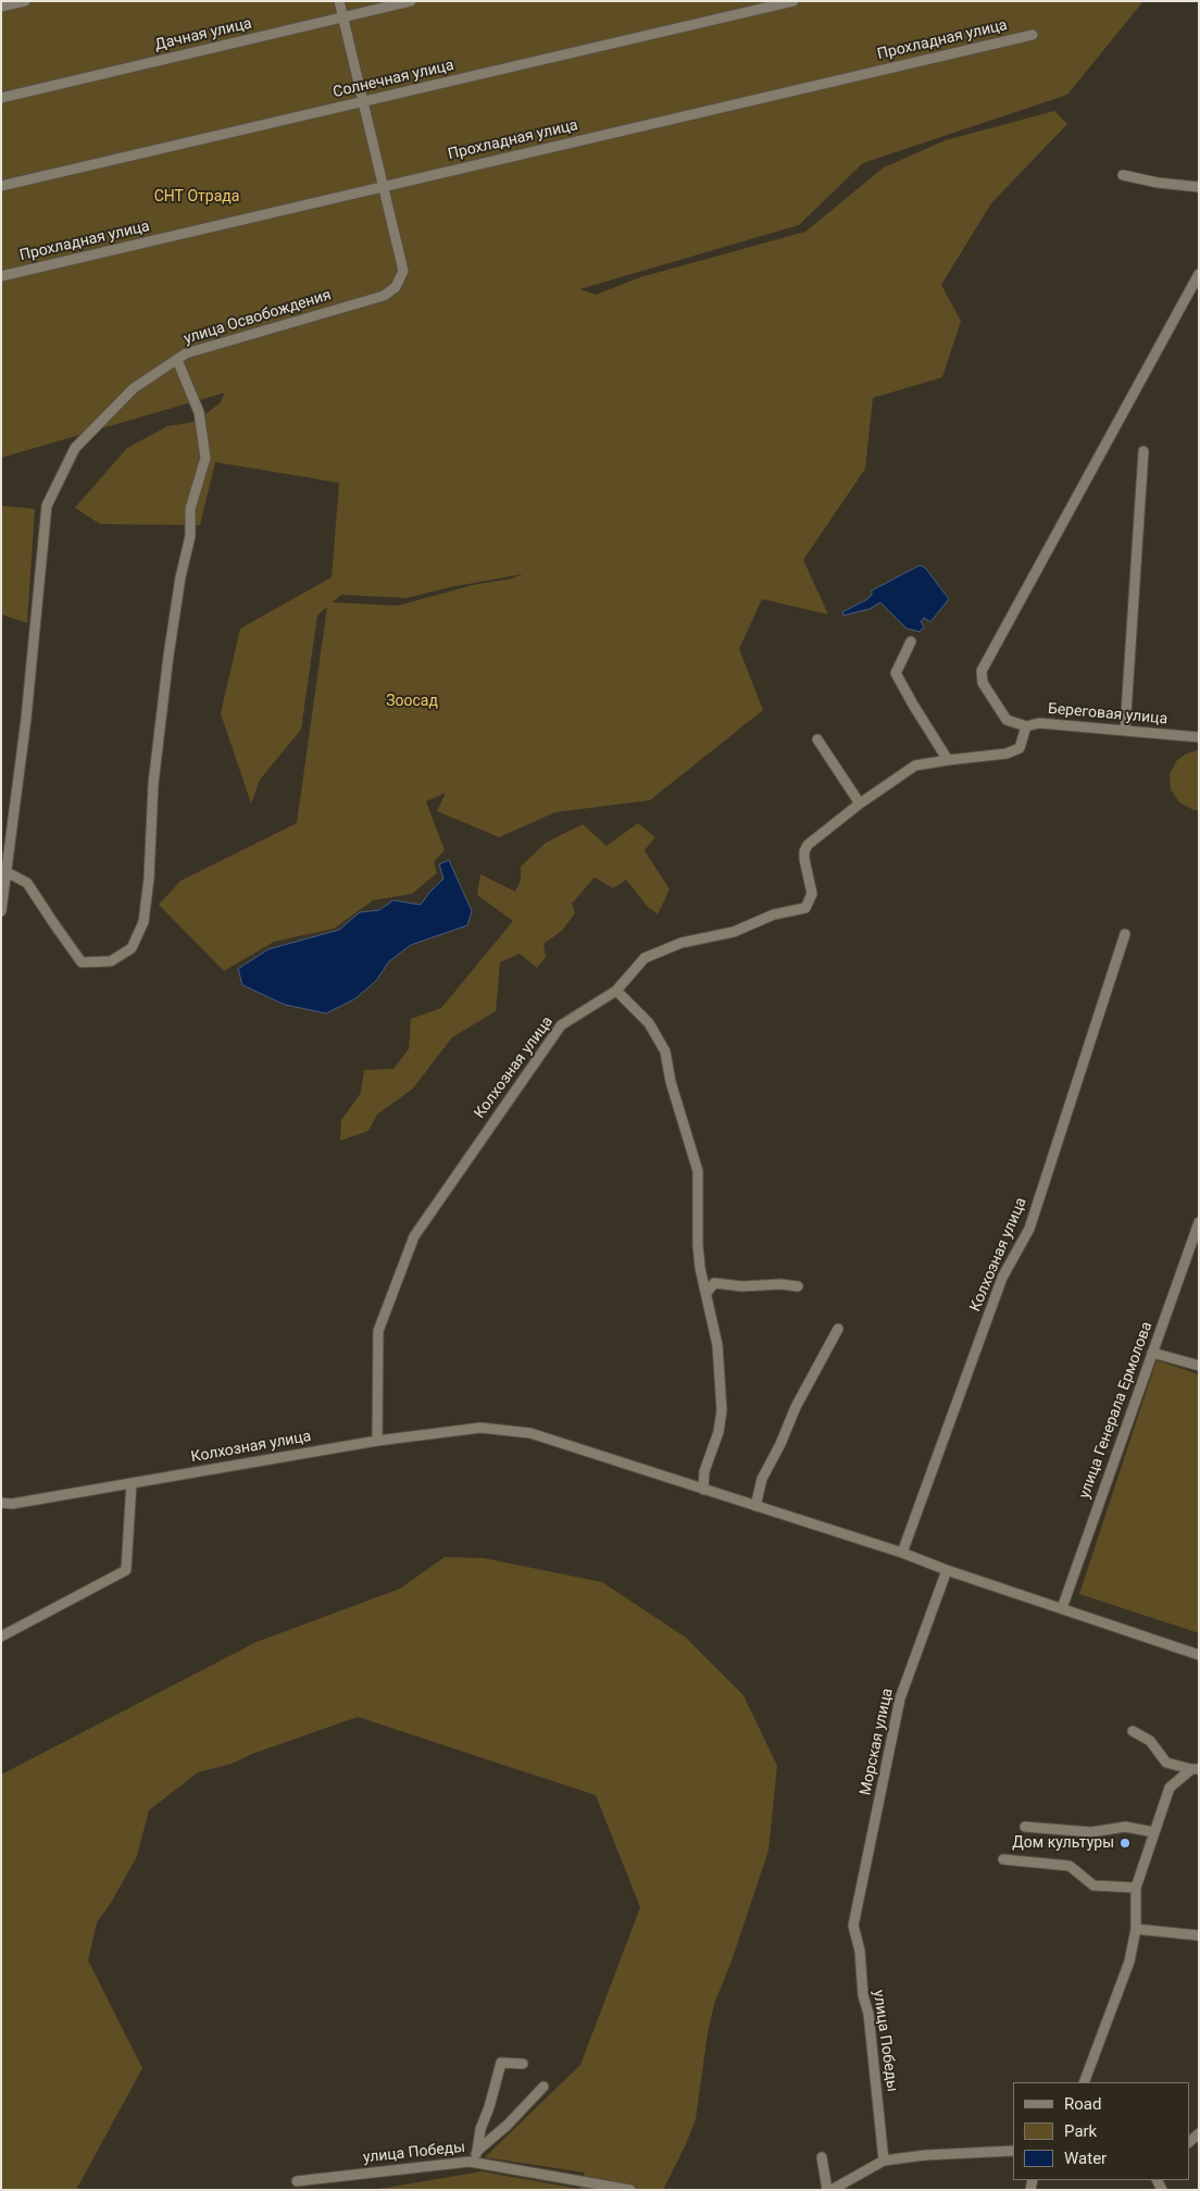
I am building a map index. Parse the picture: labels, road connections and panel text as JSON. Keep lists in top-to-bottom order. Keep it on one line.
{"streets":{"street":["Дачная улица","Прохладная улица","Солнечная улица","улица Освобождения","Береговая улица","Колхозная улица","улица Генерала Ермолова","Морская улица","улица Победы"]},"crossings":[["Дачная улица","улица Освобождения"],["Прохладная улица","улица Освобождения"],["Солнечная улица","улица Освобождения"],["Береговая улица","Колхозная улица"],["Колхозная улица","улица Генерала Ермолова"],["Колхозная улица","Морская улица"],["Морская улица","улица Победы"]],"parks":["СНТ Отрада","Зоосад"],"places":["Дом культуры"],"legend":["Road","Park","Water"]}
